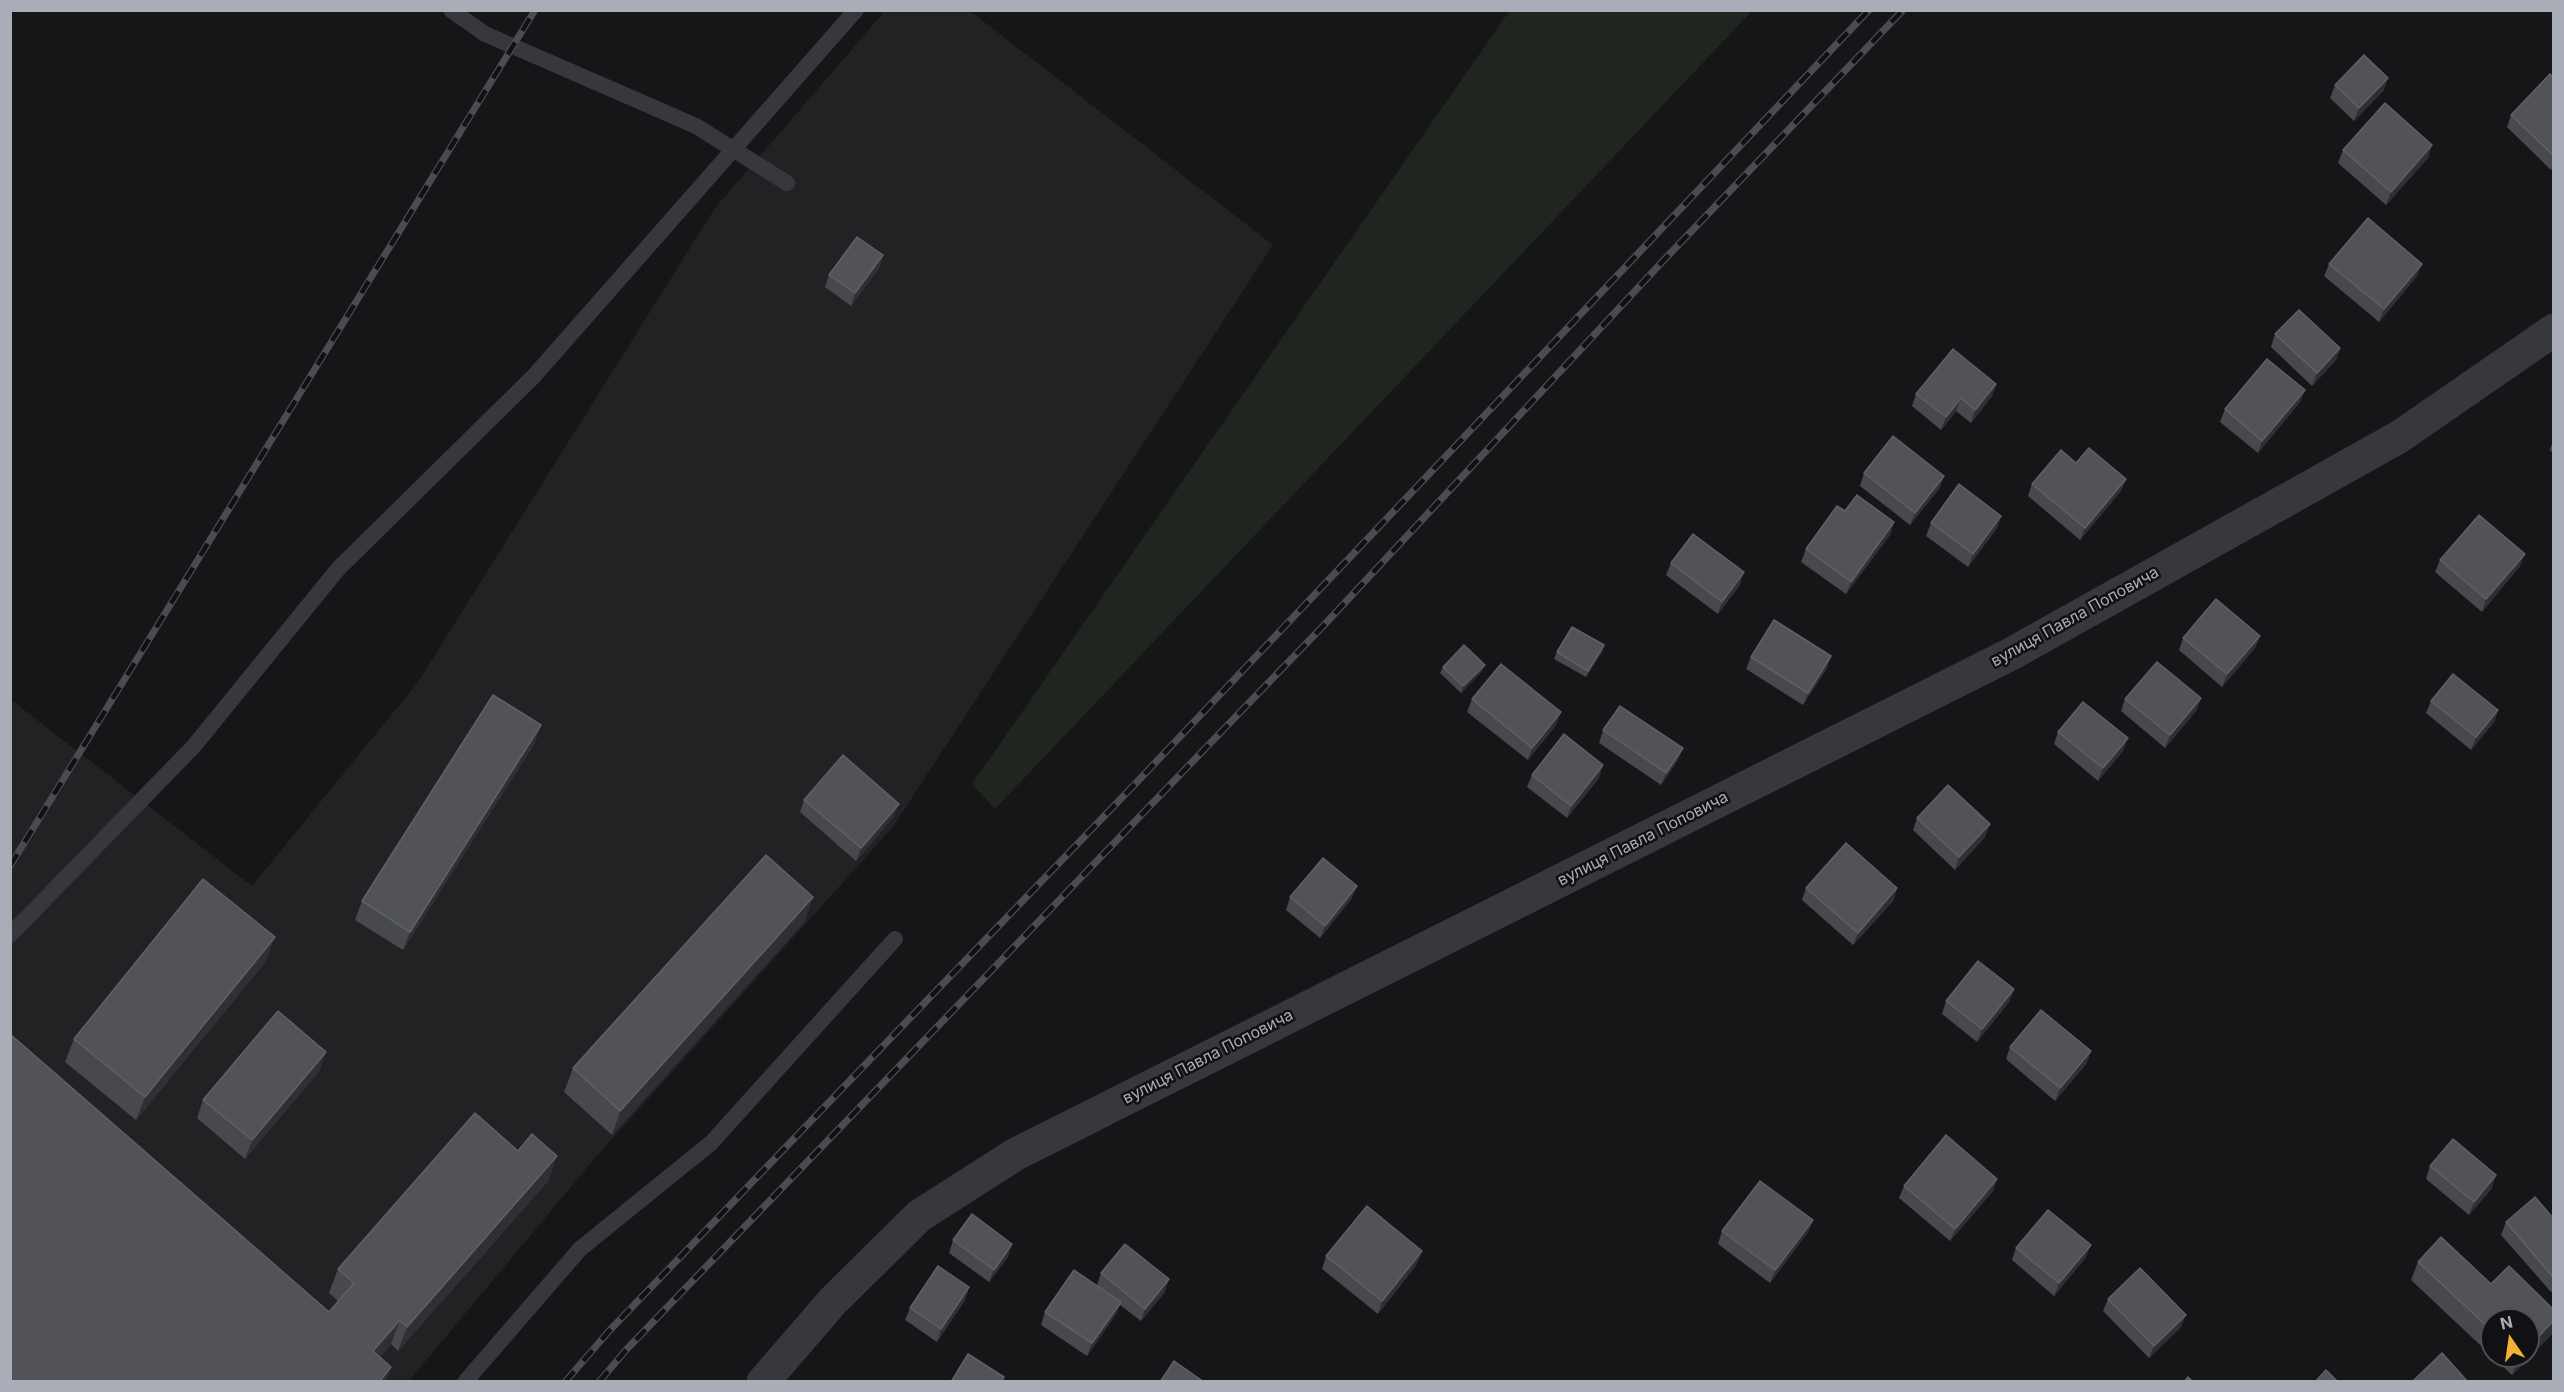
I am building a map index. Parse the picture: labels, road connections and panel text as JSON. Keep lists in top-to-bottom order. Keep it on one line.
{"streets":{"street":["вулиця Павла Поповича"]},"north":"top"}
